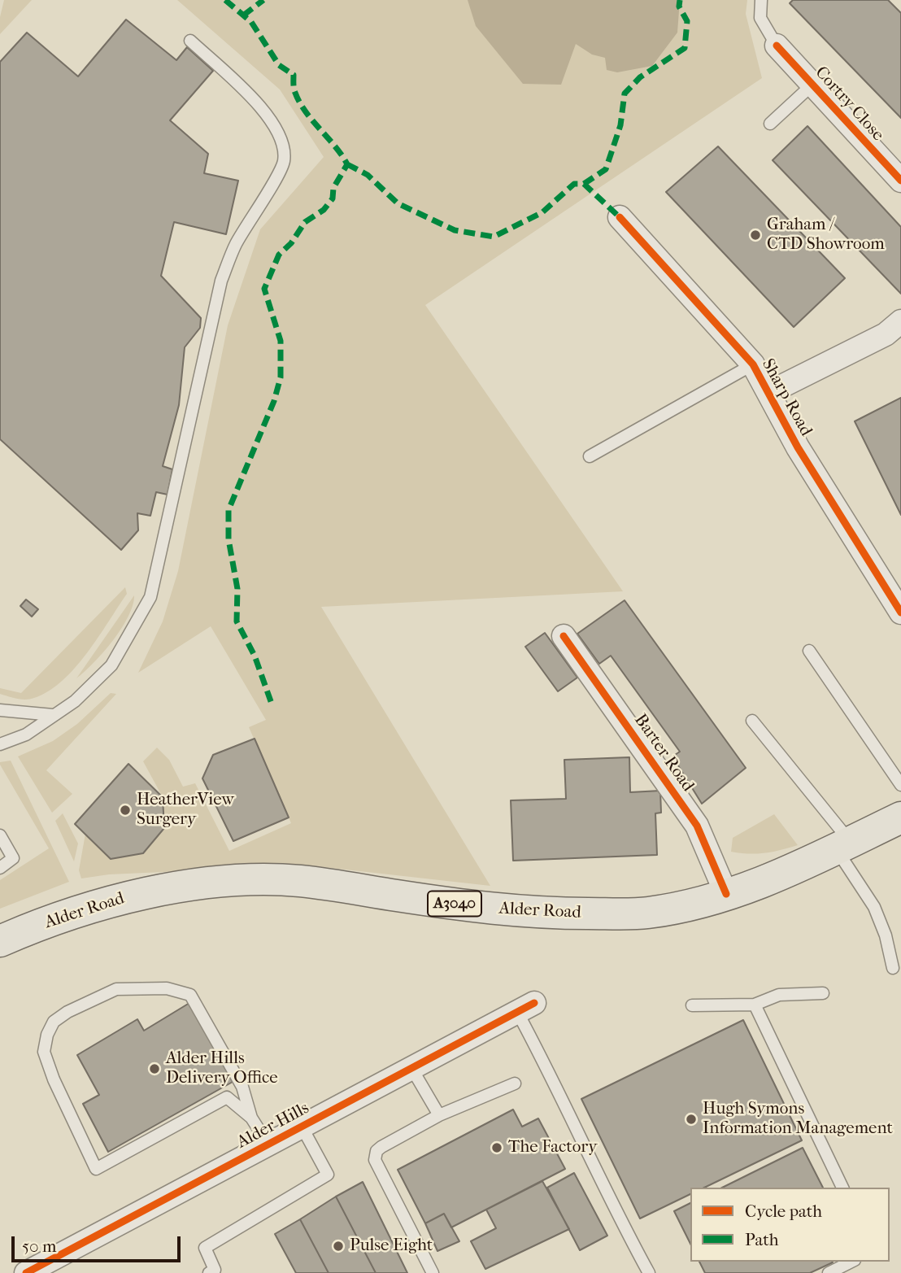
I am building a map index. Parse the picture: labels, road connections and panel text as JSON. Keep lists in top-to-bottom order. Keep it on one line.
{"streets":{"main road":["A3040","Alder Road"],"street":["Cortry Close","Sharp Road","Barter Road","Alder Hills"]},"crossings":[["Barter Road","Alder Road"]],"places":["Graham / CTD Showroom","HeatherView Surgery","Alder Hills Delivery Office","Hugh Symons Information Management","The Factory","Pulse Eight"],"legend":["Cycle path","Path"],"scale_bar":"50 m"}
